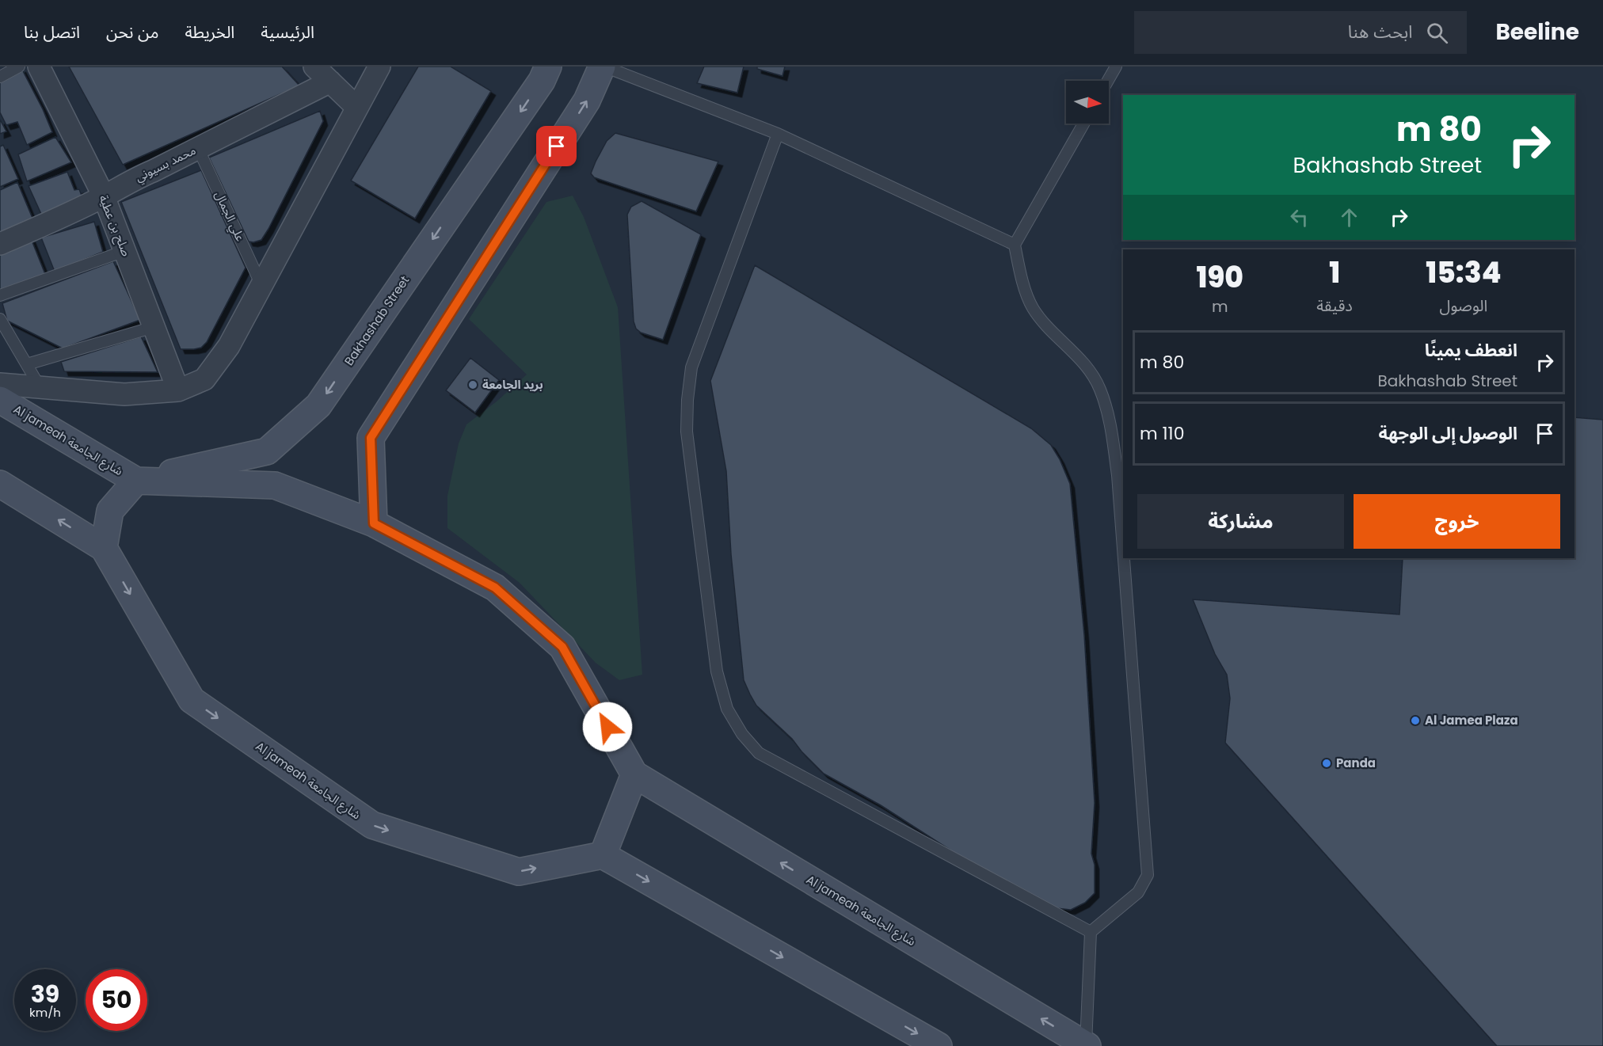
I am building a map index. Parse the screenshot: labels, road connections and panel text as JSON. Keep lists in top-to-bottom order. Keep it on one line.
{"streets":{"main road":["Bakhashab Street","Al jameah شارع الجامعة"],"street":["محمد بسيوني","صلح بن عطية"],"lane":["علي الجمال"]},"crossings":[["محمد بسيوني","علي الجمال"],["محمد بسيوني","صلح بن عطية"],["Bakhashab Street","Al jameah شارع الجامعة"]],"places":["بريد الجامعة","Al Jamea Plaza","Panda"],"north":"right","page":{"header":"Beeline","search":"ابحث هنا","nav":["الرئيسية","الخريطة","من نحن","اتصل بنا"],"turn":["80 m","Bakhashab Street"],"eta":["15:34","الوصول","1","دقيقة","190","m"],"list":[{"name":"انعطف يمينًا","note":"Bakhashab Street","value":"80 m"},{"name":"الوصول إلى الوجهة","value":"110 m"}],"buttons":["خروج","مشاركة"],"speed":"39 km/h","limit":"50"}}
